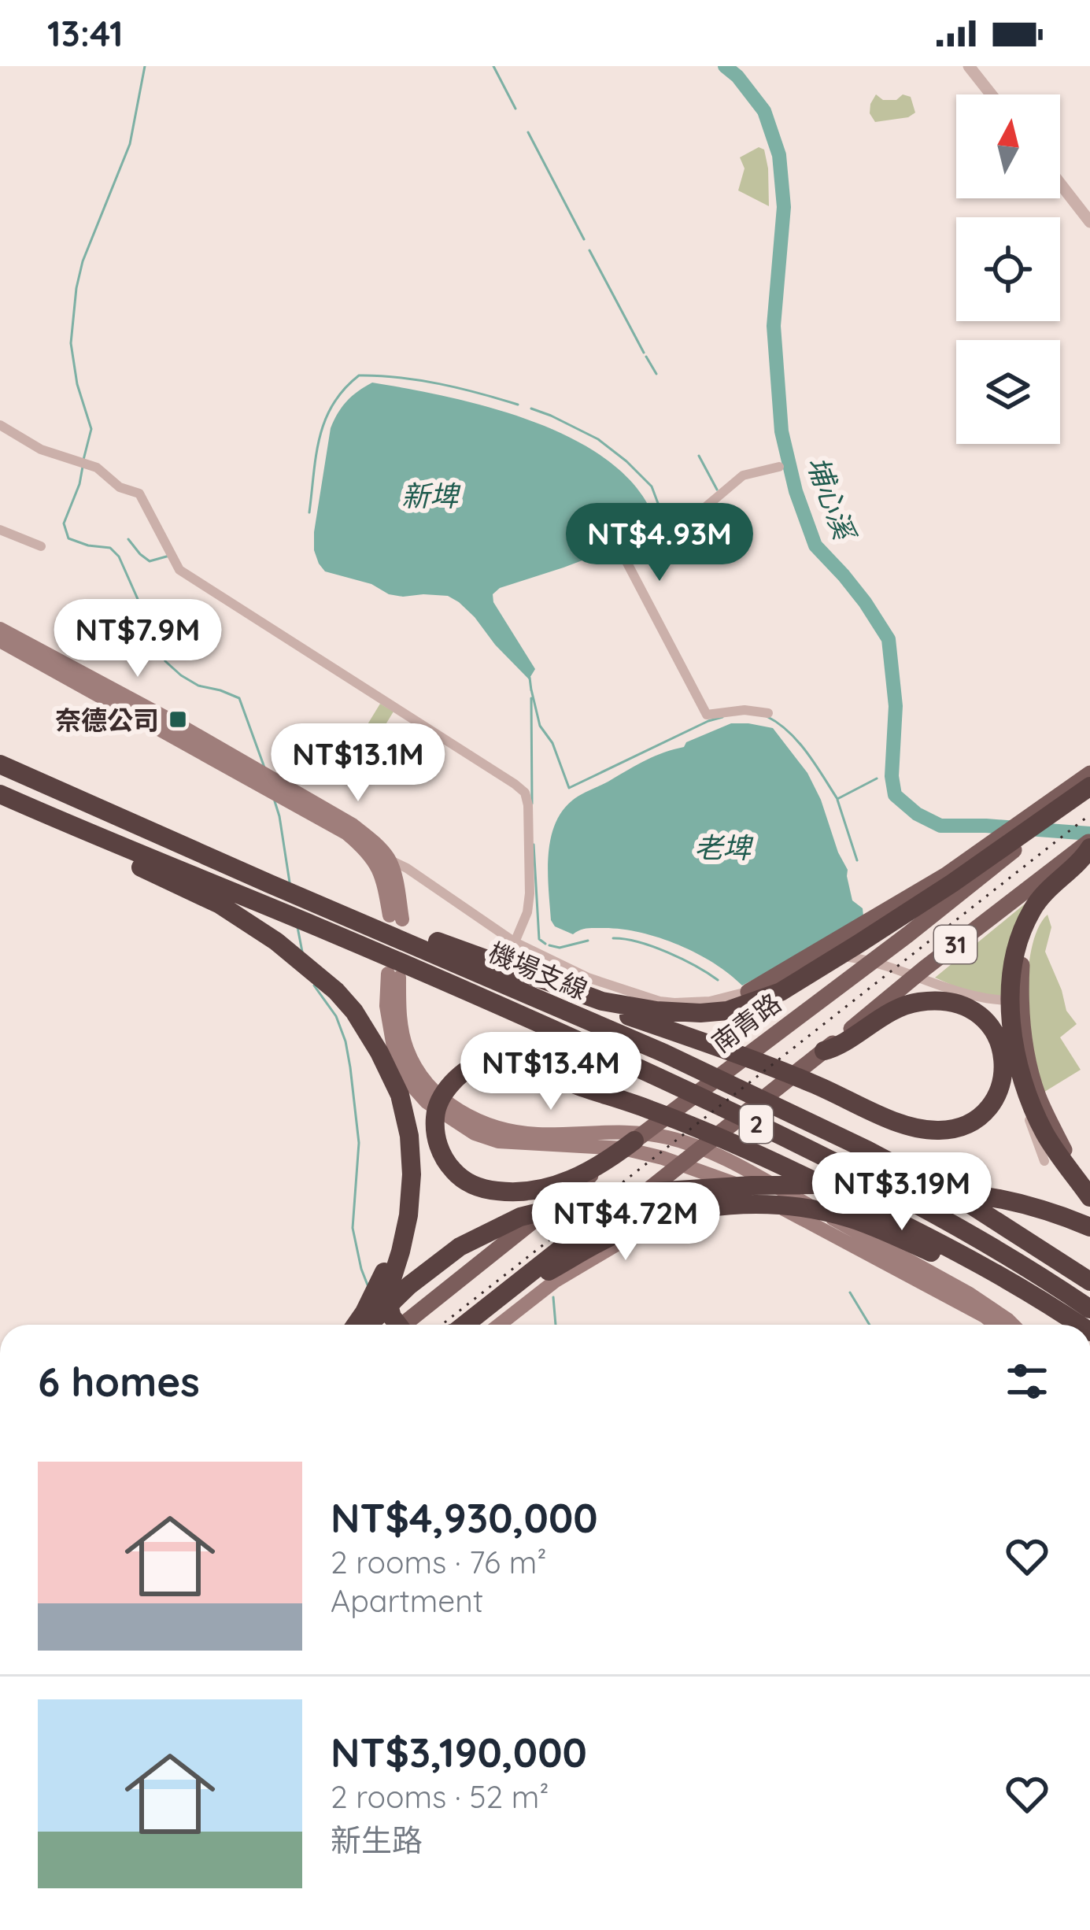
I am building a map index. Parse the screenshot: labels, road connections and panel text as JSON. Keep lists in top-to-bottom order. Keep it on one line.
{"streets":{"highway":["機場支線","2"],"main road":["31","南青路"]},"water":["新埤","埔心溪","老埤"],"places":{"transit":["奈德公司"]},"north":"top","page":{"status":"13:41","price":["NT$4.93M","NT$7.9M","NT$13.1M","NT$13.4M","NT$3.19M","NT$4.72M"],"heading":"6 homes","list":[{"name":"NT$4,930,000","note":"2 rooms · 76 m² · Apartment"},{"name":"NT$3,190,000","note":"2 rooms · 52 m² · 新生路"}]}}
